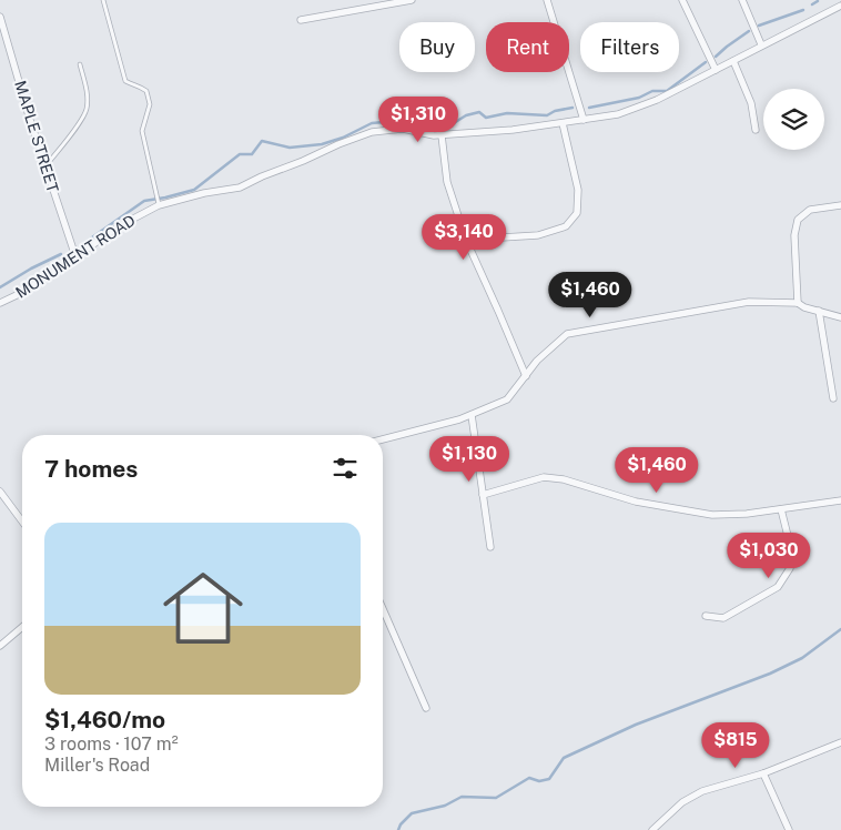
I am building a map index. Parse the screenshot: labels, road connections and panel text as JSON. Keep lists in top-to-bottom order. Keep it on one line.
{"streets":{"street":["MAPLE STREET","MONUMENT ROAD"]},"crossings":[["MAPLE STREET","MONUMENT ROAD"]],"page":{"chip":["Buy","Rent","Filters"],"price":["$1,310","$3,140","$1,460","$1,130","$1,460","$1,030","$815"],"heading":"7 homes","list":[{"name":"$1,460/mo","note":"3 rooms · 107 m² · Miller's Road"}]}}
